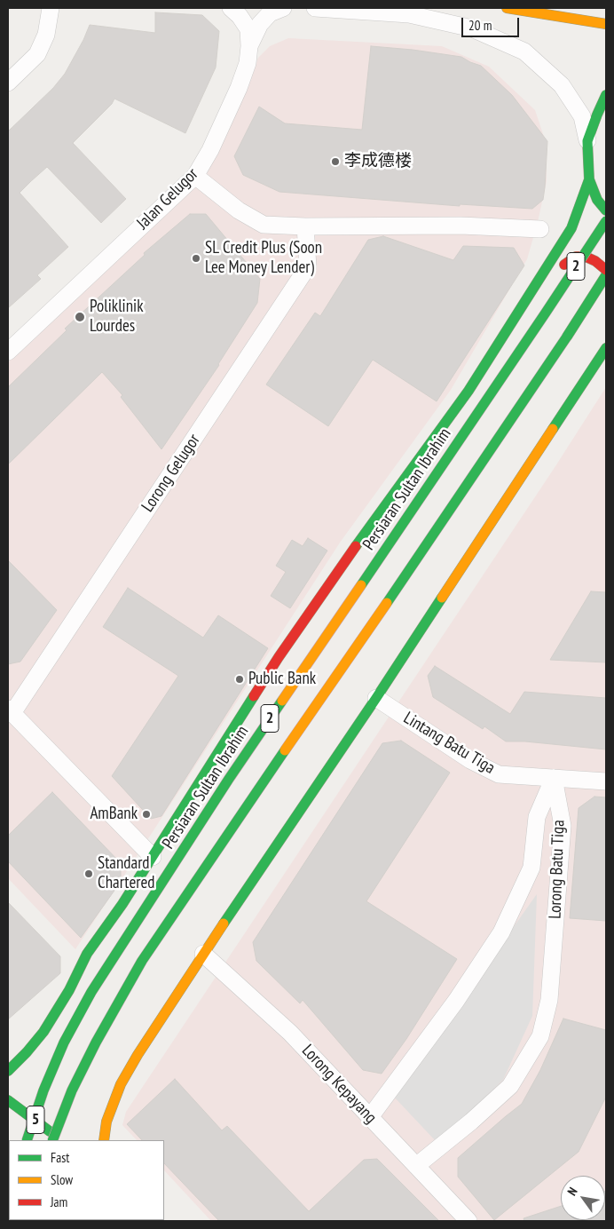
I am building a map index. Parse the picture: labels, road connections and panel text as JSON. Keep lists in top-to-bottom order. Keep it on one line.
{"streets":{"main road":["2","Persiaran Sultan Ibrahim","5"],"street":["Jalan Gelugor","Lorong Gelugor","Lintang Batu Tiga","Lorong Batu Tiga","Lorong Kepayang"]},"crossings":[["Lintang Batu Tiga","Lorong Batu Tiga"],["Lorong Batu Tiga","Lorong Kepayang"]],"places":["李成德楼","SL Credit Plus (Soon Lee Money Lender)","Poliklinik Lourdes","Public Bank","AmBank","Standard Chartered"],"legend":["Fast","Slow","Jam"],"scale_bar":"20 m","north":"top left"}
